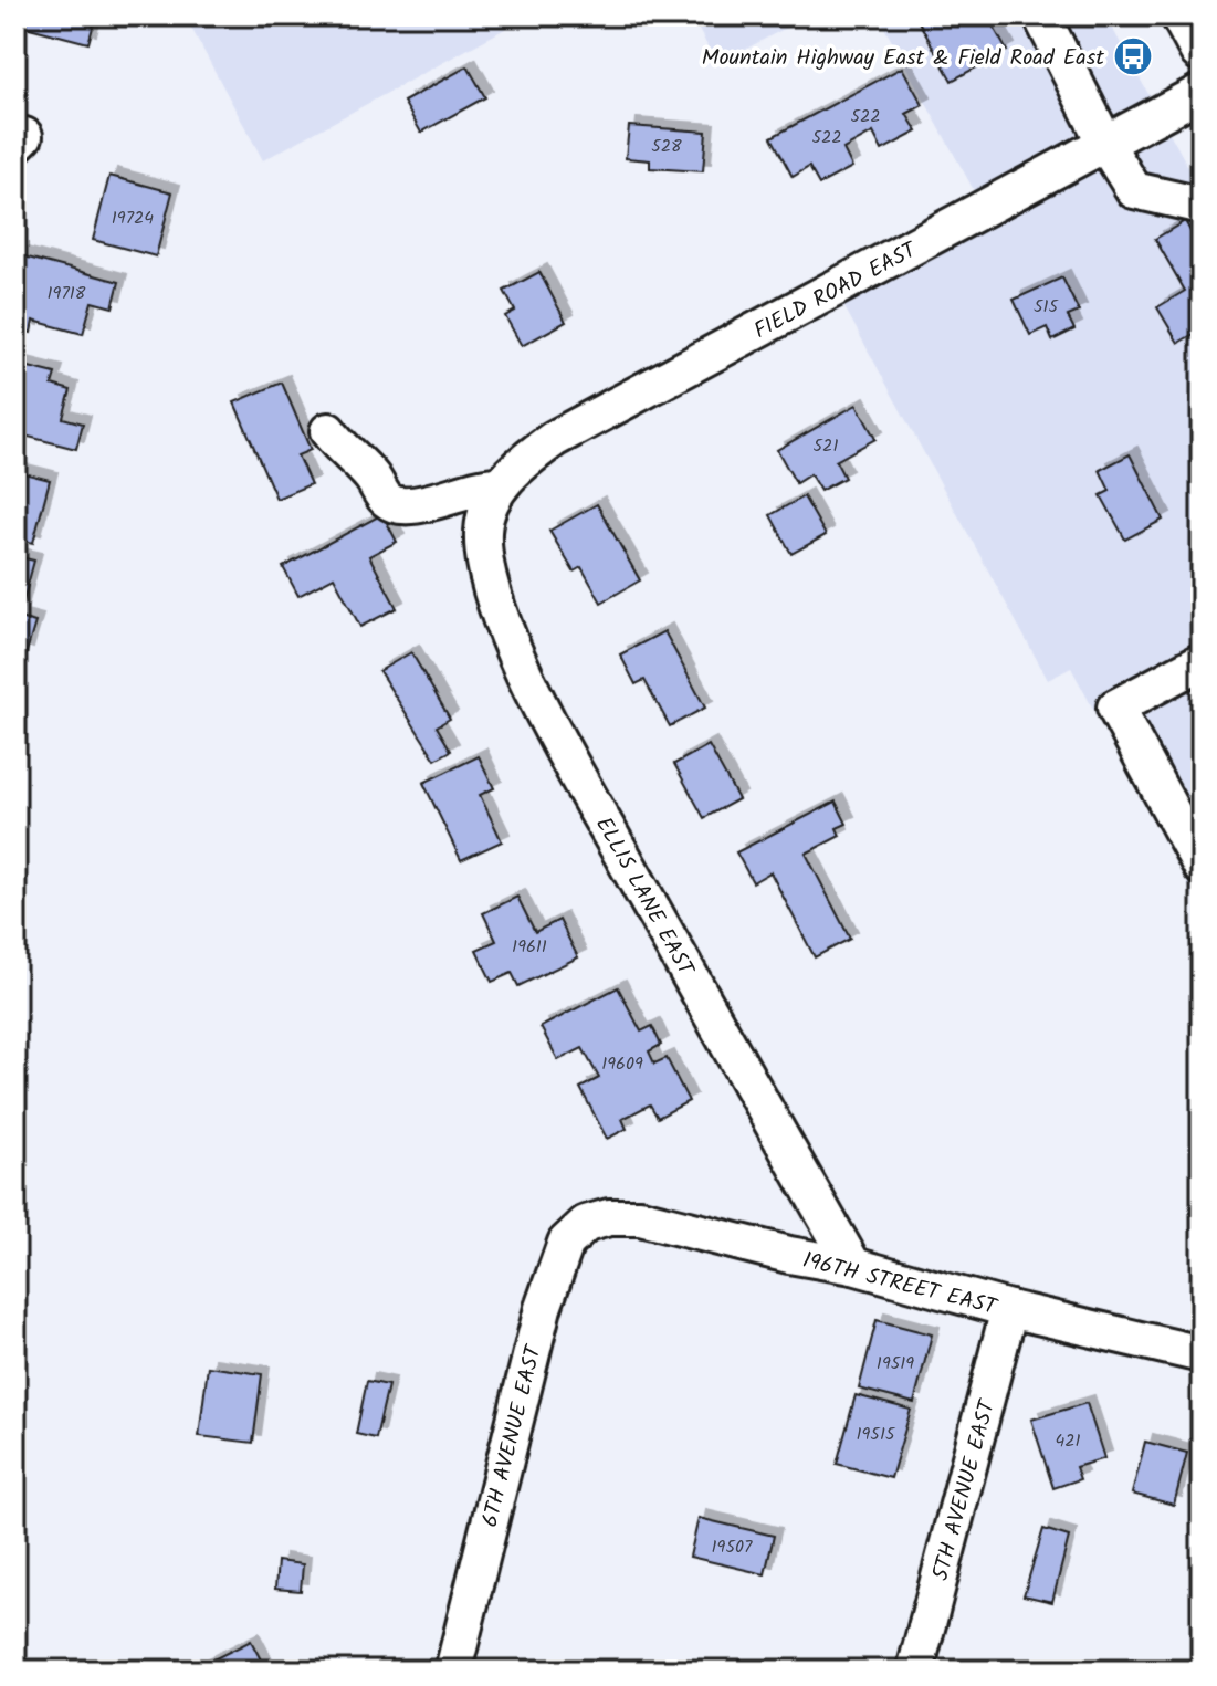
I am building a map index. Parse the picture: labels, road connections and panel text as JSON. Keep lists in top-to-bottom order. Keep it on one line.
{"streets":{"street":["FIELD ROAD EAST","ELLIS LANE EAST","196TH STREET EAST","6TH AVENUE EAST","5TH AVENUE EAST"]},"crossings":[["FIELD ROAD EAST","ELLIS LANE EAST"],["ELLIS LANE EAST","196TH STREET EAST"],["196TH STREET EAST","6TH AVENUE EAST"],["196TH STREET EAST","5TH AVENUE EAST"]],"places":{"bus stop":["Mountain Highway East & Field Road East"]},"house_numbers":["522","522","528","19724","19718","515","521","19611","19609","19519","19515","421","19507"]}
